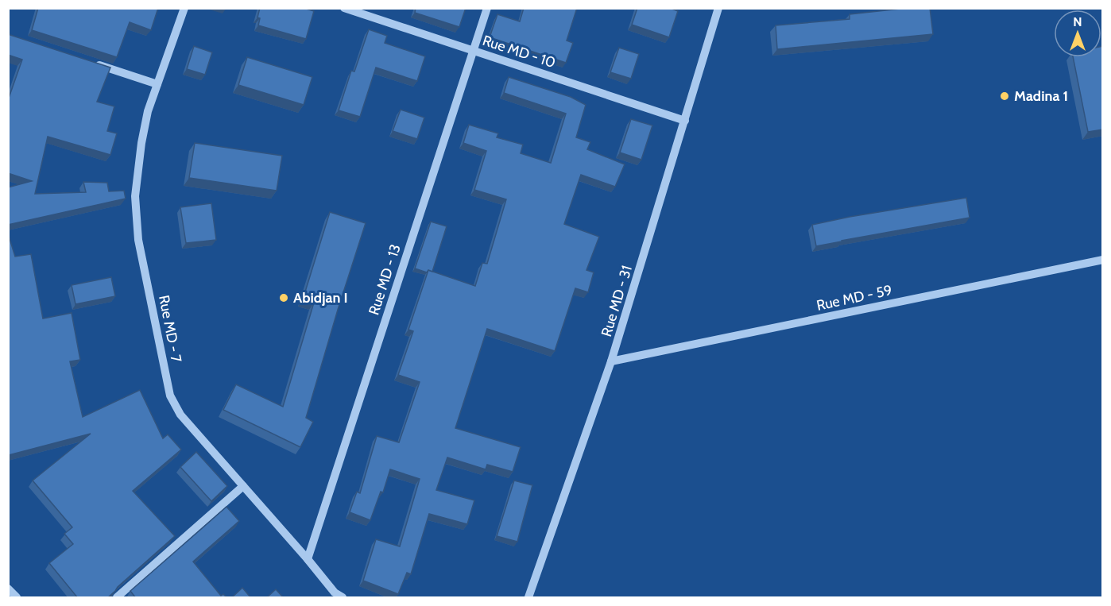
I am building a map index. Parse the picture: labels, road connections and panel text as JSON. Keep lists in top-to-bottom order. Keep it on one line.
{"streets":{"street":["Rue MD - 10","Rue MD - 13","Rue MD - 59","Rue MD - 31","Rue MD - 7"]},"crossings":[["Rue MD - 10","Rue MD - 13"],["Rue MD - 10","Rue MD - 31"],["Rue MD - 13","Rue MD - 7"],["Rue MD - 59","Rue MD - 31"]],"places":["Madina 1","Abidjan I"],"north":"top"}
